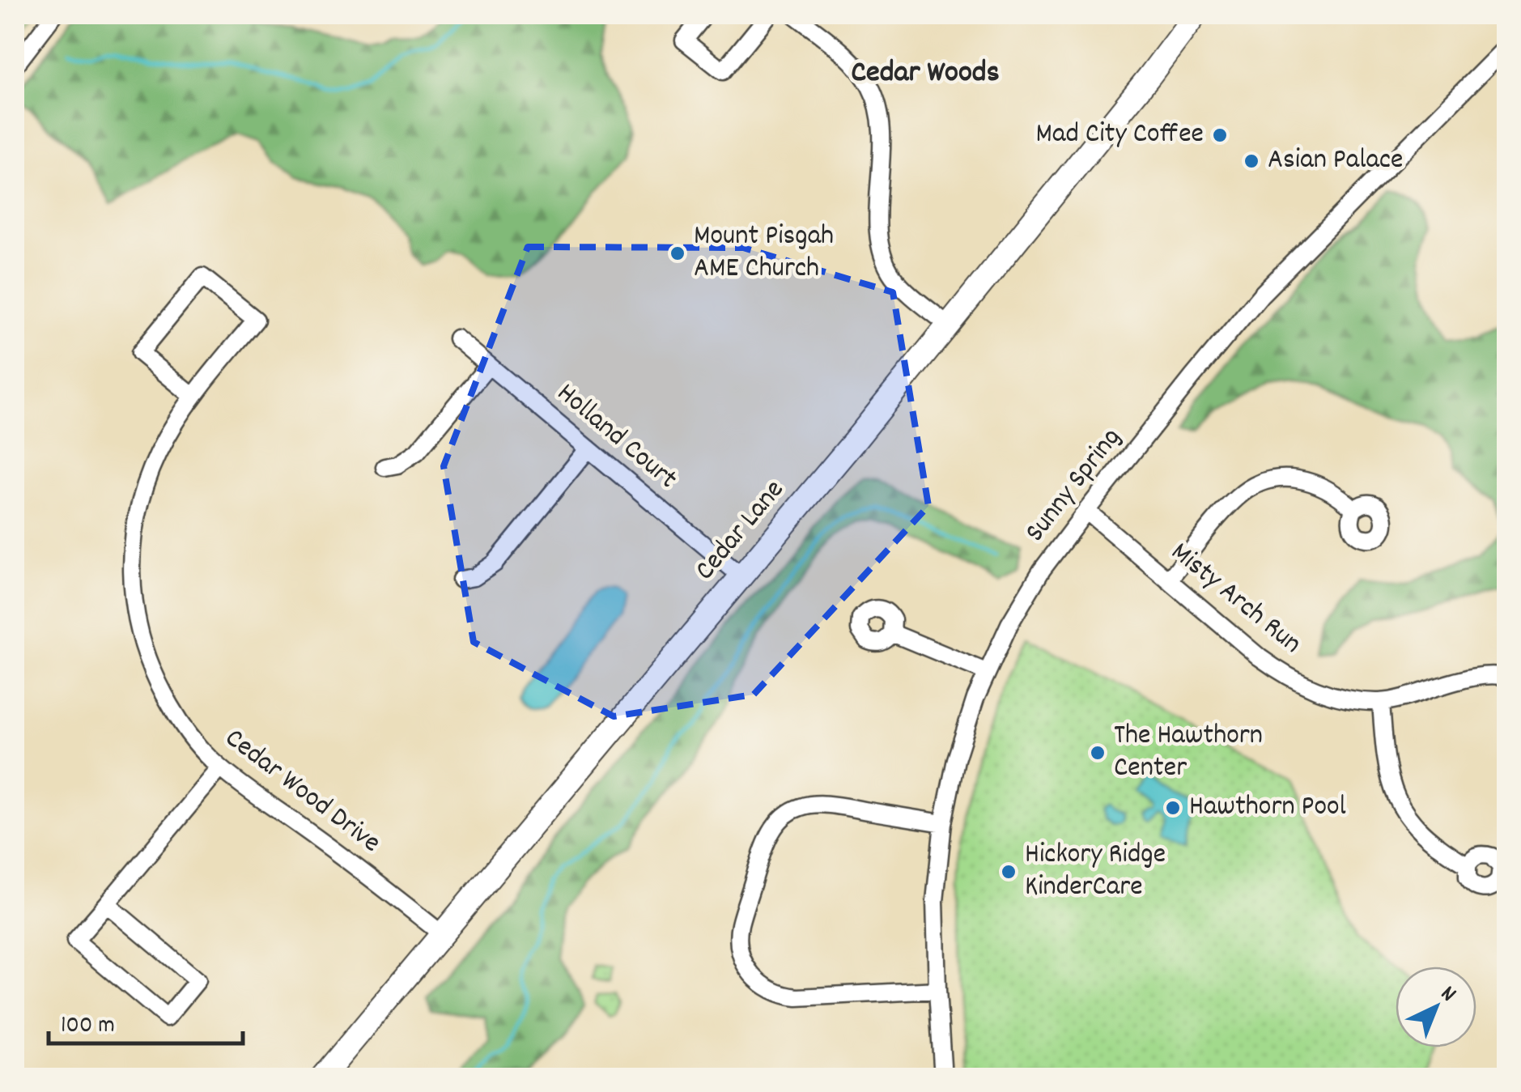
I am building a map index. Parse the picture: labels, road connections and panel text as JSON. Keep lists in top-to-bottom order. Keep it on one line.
{"streets":{"main road":["Cedar Lane"],"street":["Holland Court","Sunny Spring","Misty Arch Run","Cedar Wood Drive"]},"crossings":[["Holland Court","Cedar Lane"],["Sunny Spring","Misty Arch Run"],["Cedar Lane","Cedar Wood Drive"]],"districts":["Cedar Woods"],"places":["Mad City Coffee","Asian Palace","Mount Pisgah AME Church","The Hawthorn Center","Hawthorn Pool","Hickory Ridge KinderCare"],"scale_bar":"100 m","north":"top right"}
